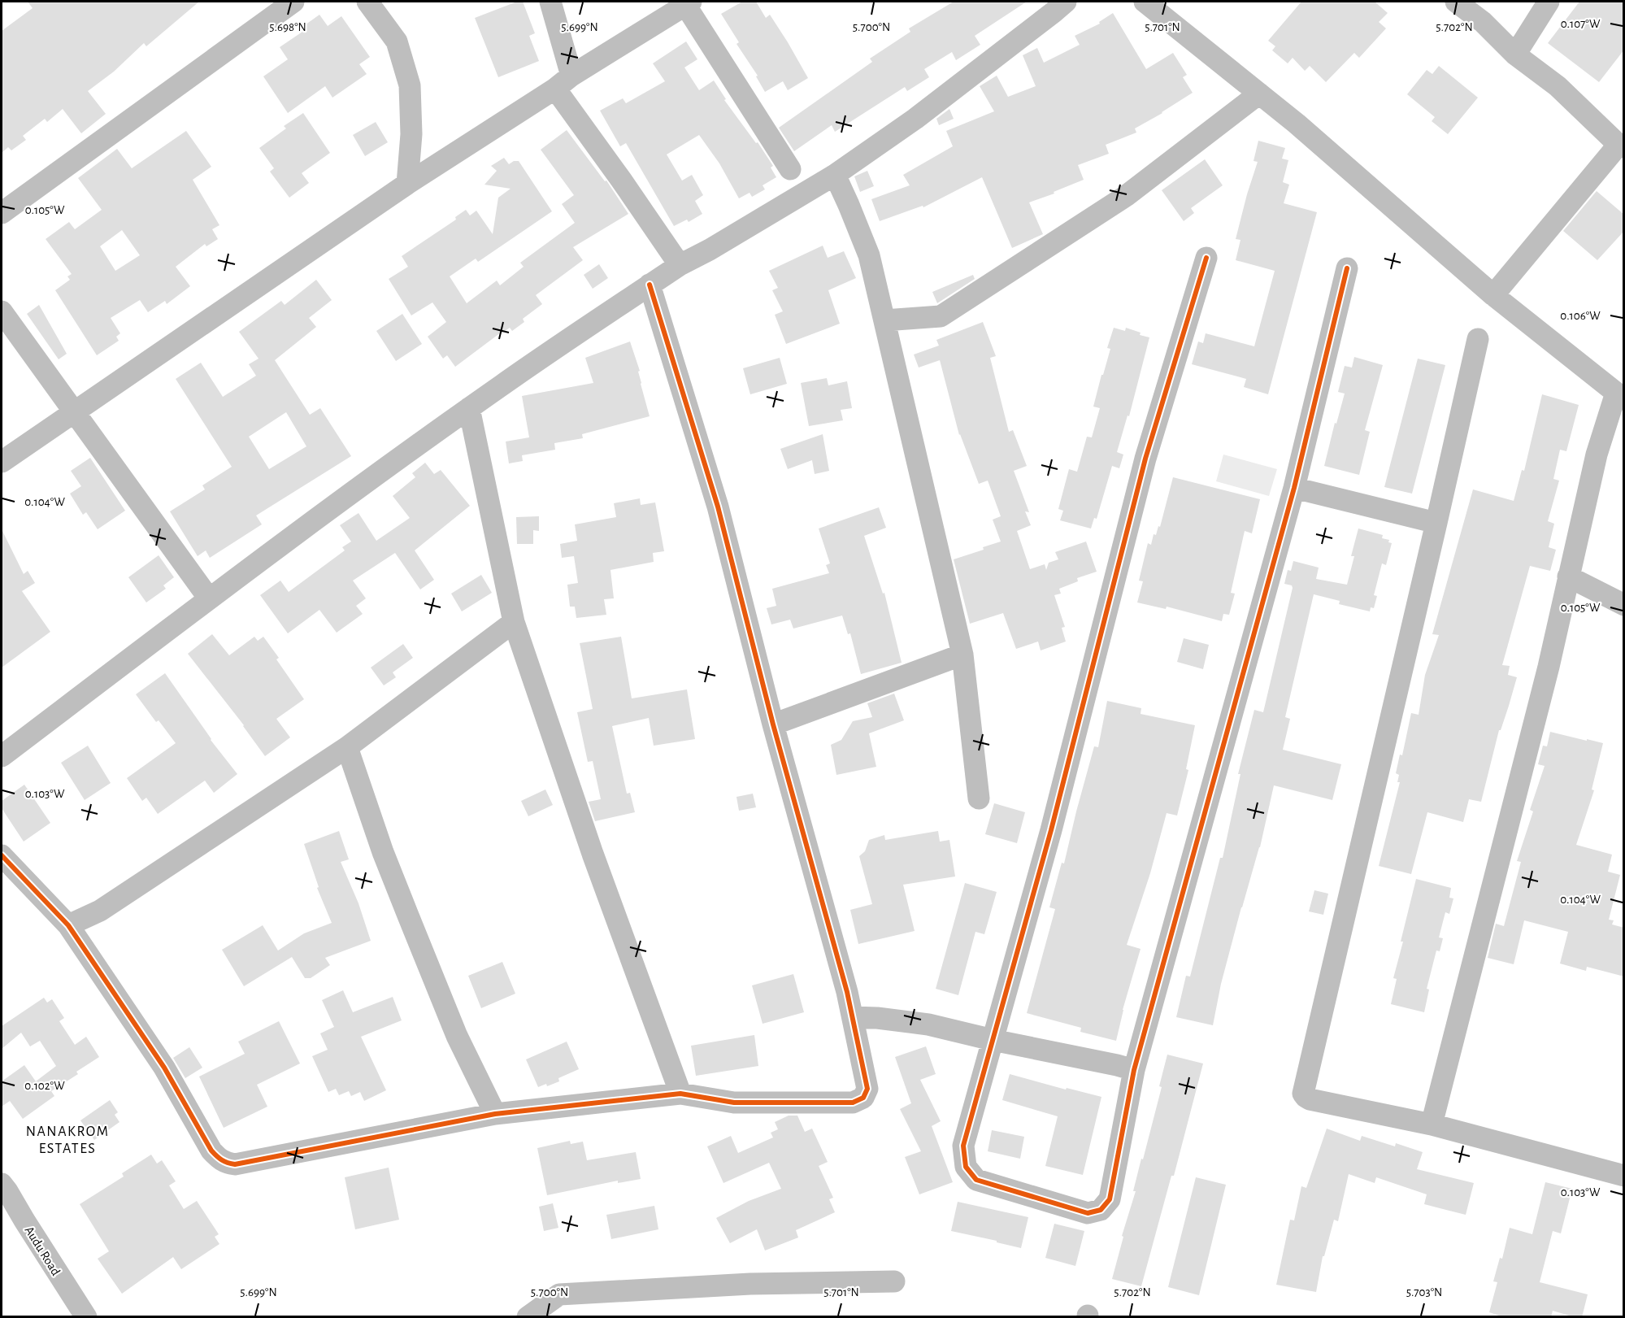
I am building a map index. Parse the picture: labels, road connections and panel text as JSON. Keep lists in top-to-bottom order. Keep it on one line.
{"streets":{"street":["Audu Road"]},"districts":["NANAKROM ESTATES"],"coordinates":["0.107°W","5.698°N","5.699°N","5.700°N","5.701°N","5.702°N","0.105°W","0.106°W","0.104°W","0.103°W","0.102°W","5.703°N"]}
